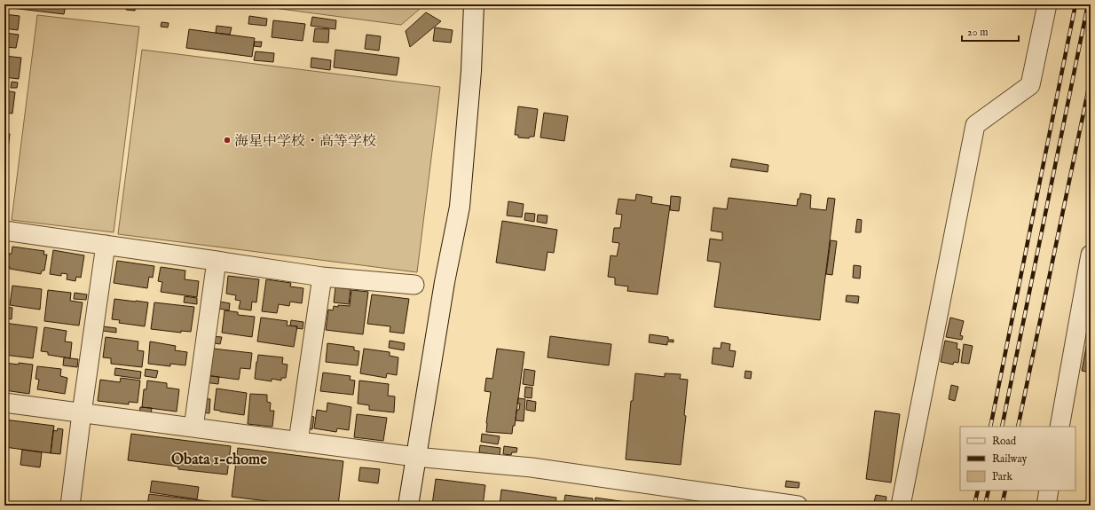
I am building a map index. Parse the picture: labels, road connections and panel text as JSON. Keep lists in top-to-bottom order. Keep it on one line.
{"districts":["Obata 1-chome"],"places":["海星中学校・高等学校"],"legend":["Road","Railway","Park"],"scale_bar":"20 m"}
